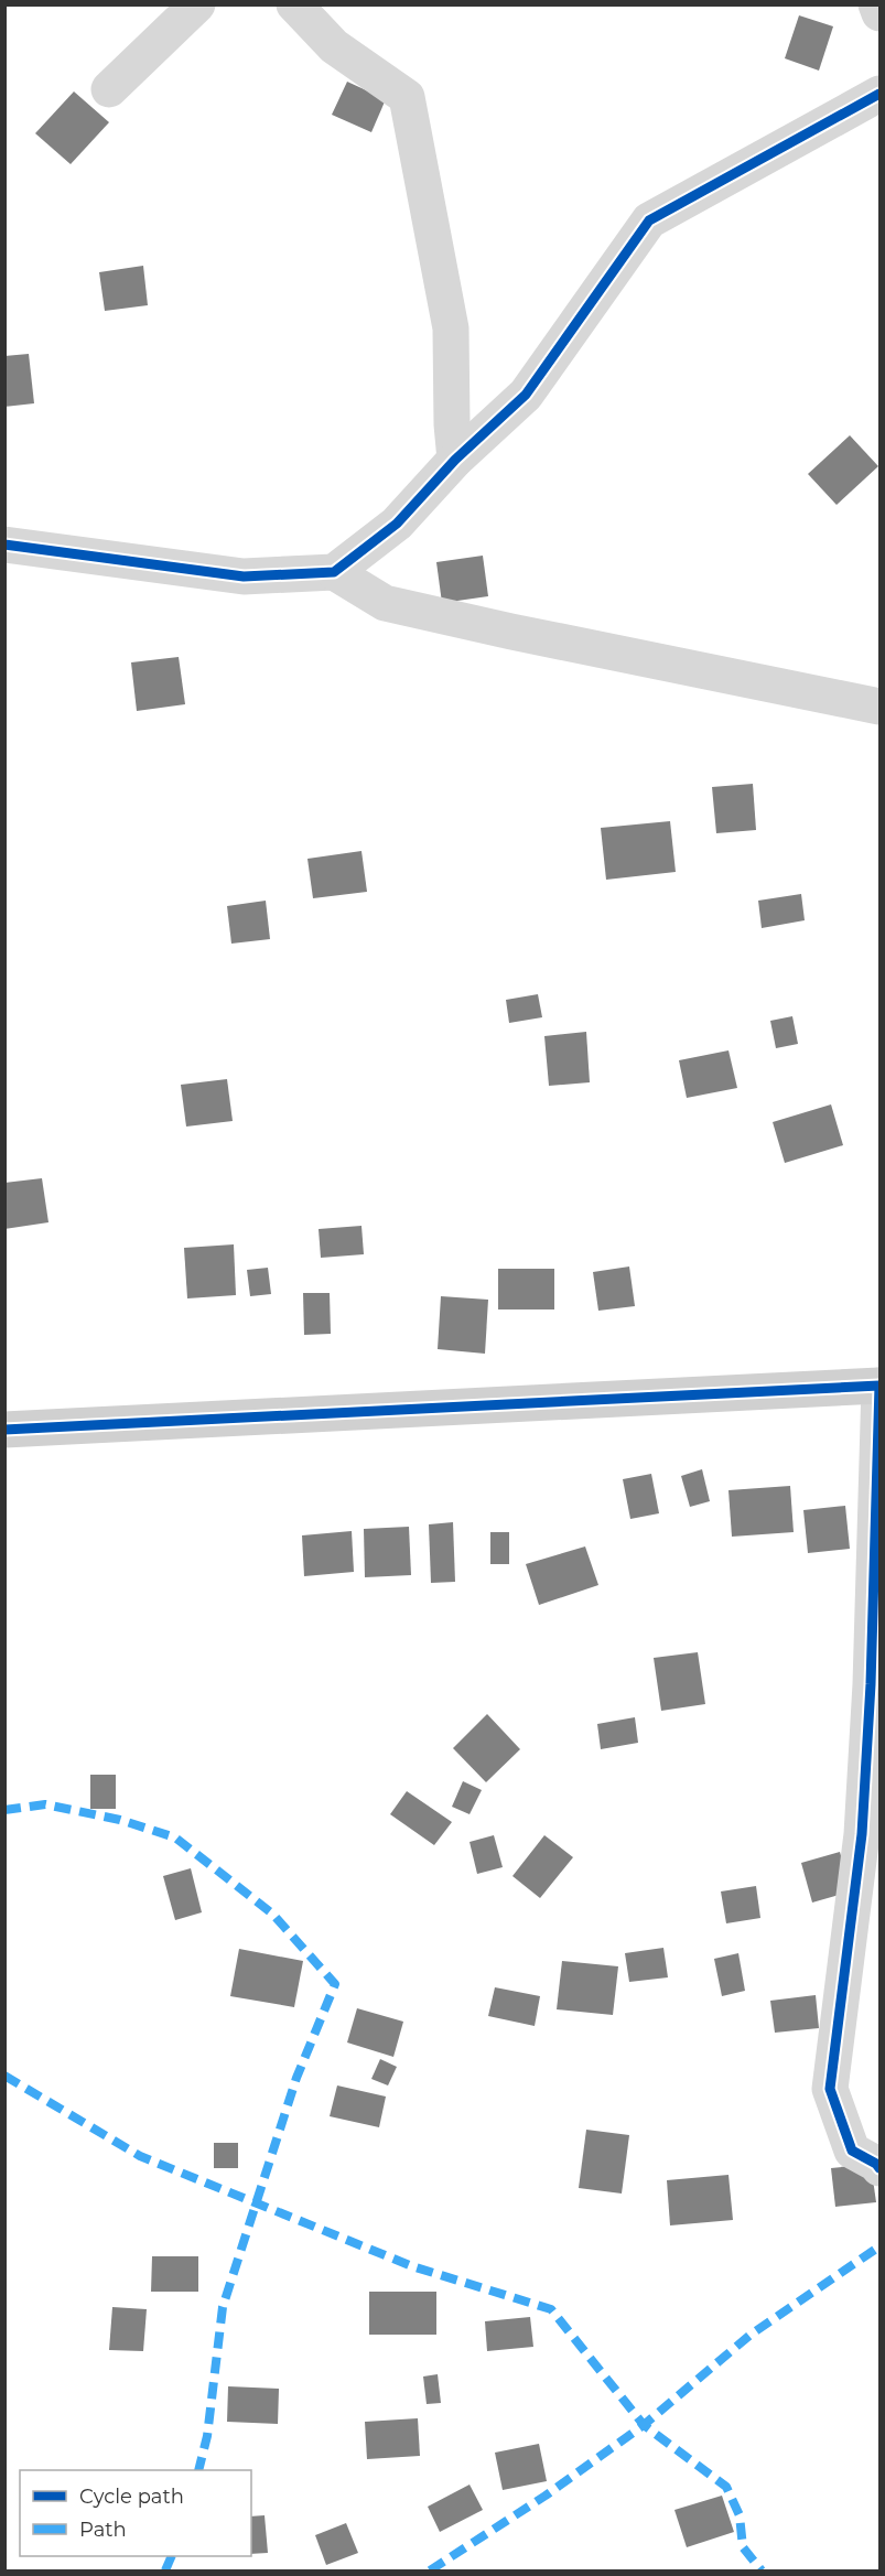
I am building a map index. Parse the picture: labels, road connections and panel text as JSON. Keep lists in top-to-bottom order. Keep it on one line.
{"legend":["Cycle path","Path"]}
